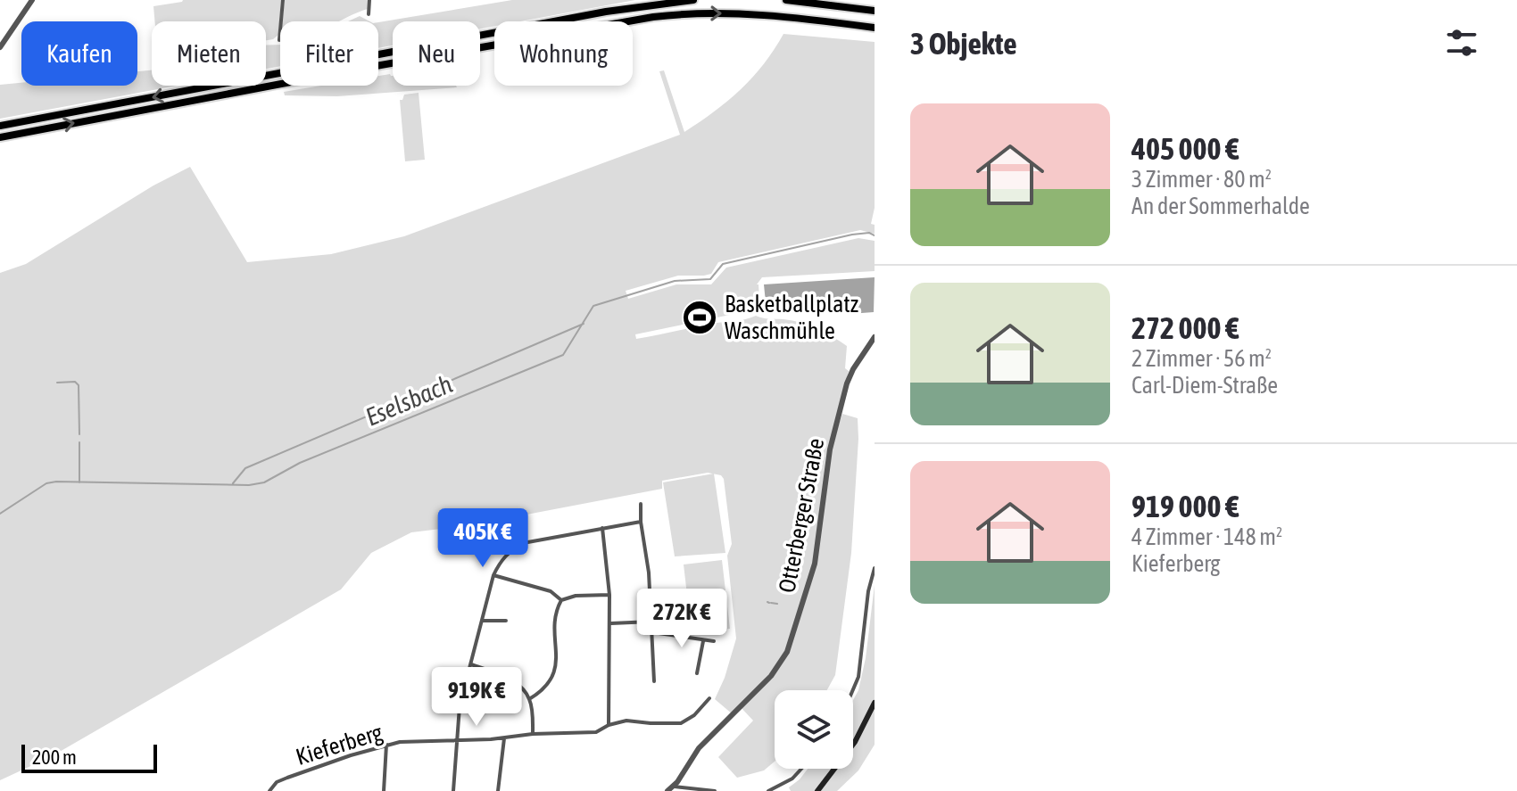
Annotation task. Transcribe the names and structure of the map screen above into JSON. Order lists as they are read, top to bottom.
{
  "streets": {
    "street": ["Otterberger Straße", "Kieferberg"]
  },
  "water": ["Eselsbach"],
  "places": {
    "sports": ["Basketballplatz Waschmühle"]
  },
  "scale_bar": "200 m",
  "page": {
    "heading": "3 Objekte",
    "chip": [
      "Kaufen",
      "Mieten",
      "Filter",
      "Neu",
      "Wohnung"
    ],
    "list": [
      {
        "name": "405 000 €",
        "note": "3 Zimmer · 80 m² · An der Sommerhalde"
      },
      {
        "name": "272 000 €",
        "note": "2 Zimmer · 56 m² · Carl-Diem-Straße"
      },
      {
        "name": "919 000 €",
        "note": "4 Zimmer · 148 m² · Kieferberg"
      }
    ],
    "price": ["405K €", "272K €", "919K €"],
    "scale": "200 m"
  }
}
